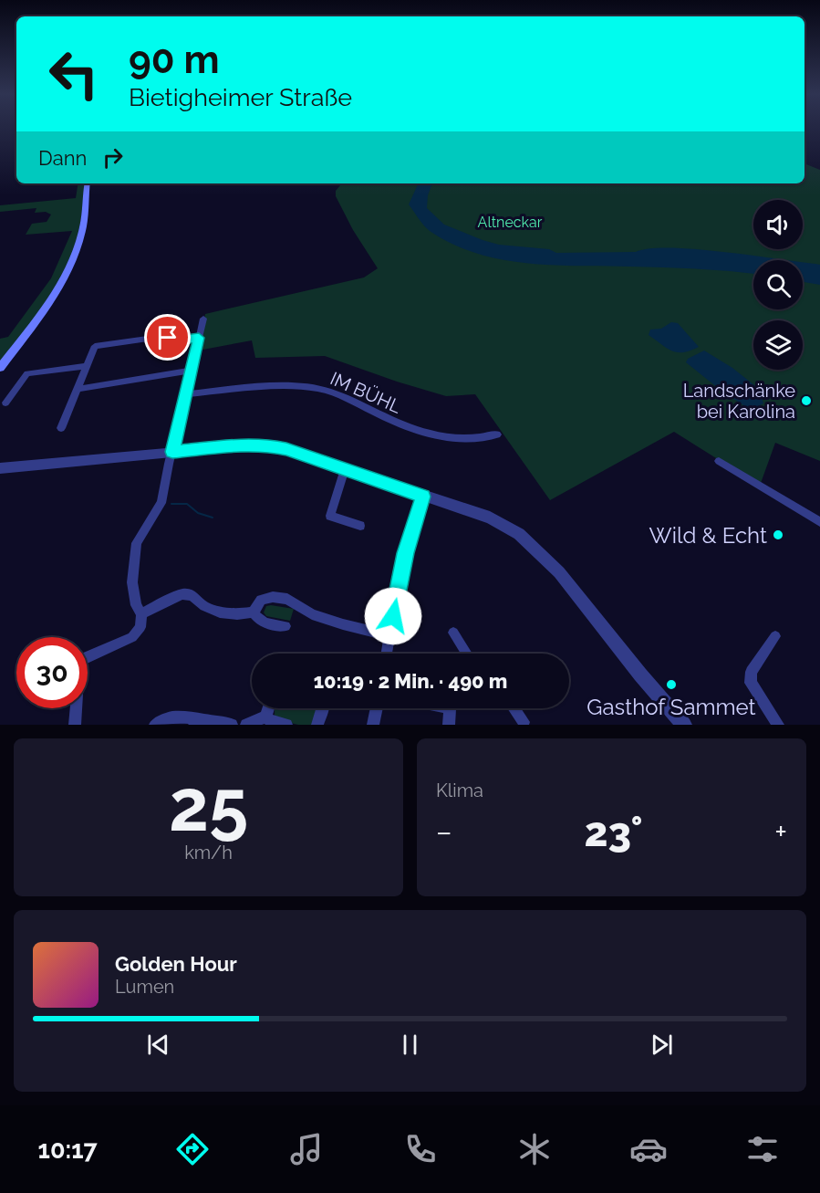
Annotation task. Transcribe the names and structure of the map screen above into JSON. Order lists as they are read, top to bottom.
{
  "streets": {
    "street": ["IM BÜHL"]
  },
  "parks": ["Altneckar"],
  "places": ["Landschänke bei Karolina", "Wild & Echt", "Gasthof Sammet"],
  "page": {
    "turn": ["90 m", "Bietigheimer Straße"],
    "then": "Dann",
    "limit": "30",
    "trip": "10:19 · 2 Min. · 490 m",
    "tile": [
      ["25", "km/h"],
      "Klima"
    ],
    "heat": ["−", "23°", "+"],
    "song": ["Golden Hour", "Lumen"],
    "tabs": "10:17"
  }
}
